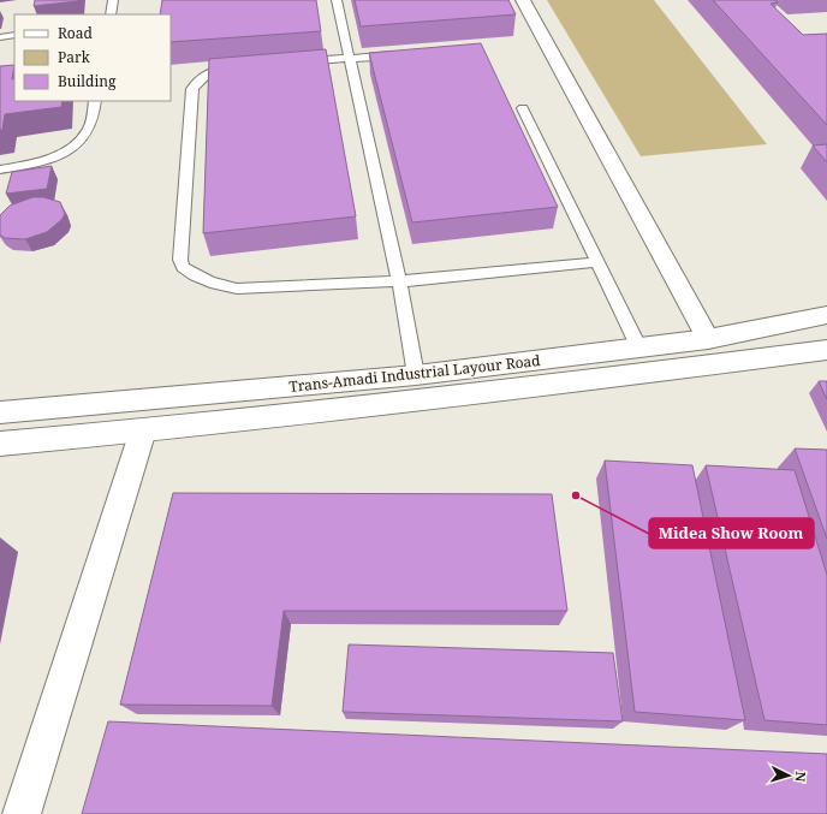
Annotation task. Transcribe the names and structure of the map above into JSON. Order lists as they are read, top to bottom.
{
  "streets": {
    "main road": ["Trans-Amadi Industrial Layour Road"]
  },
  "places": ["Midea Show Room"],
  "legend": ["Road", "Park", "Building"],
  "north": "right"
}
